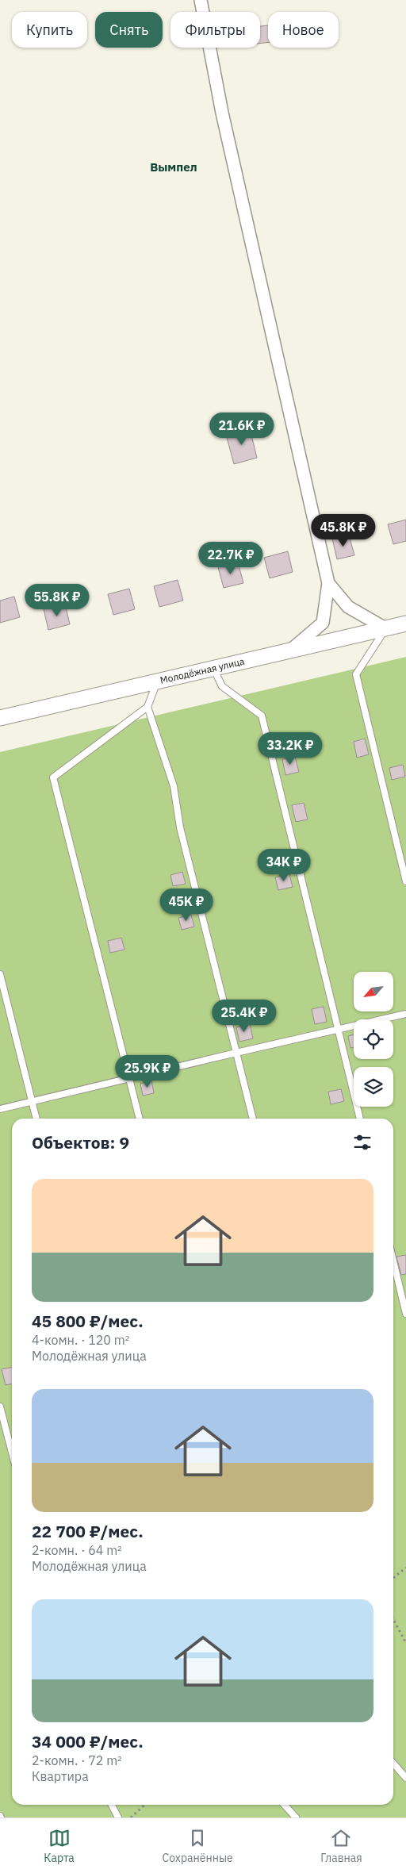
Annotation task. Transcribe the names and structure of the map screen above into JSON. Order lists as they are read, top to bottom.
{
  "streets": {
    "street": ["Молодёжная улица"]
  },
  "districts": ["Вымпел"],
  "north": "bottom left",
  "page": {
    "chip": [
      "Купить",
      "Снять",
      "Фильтры",
      "Новое"
    ],
    "price": [
      "21.6K ₽",
      "45.8K ₽",
      "22.7K ₽",
      "55.8K ₽",
      "33.2K ₽",
      "34K ₽",
      "45K ₽",
      "25.4K ₽",
      "25.9K ₽"
    ],
    "heading": "Объектов: 9",
    "list": [
      {
        "name": "45 800 ₽/мес.",
        "note": "4-комн. · 120 m² · Молодёжная улица"
      },
      {
        "name": "22 700 ₽/мес.",
        "note": "2-комн. · 64 m² · Молодёжная улица"
      },
      {
        "name": "34 000 ₽/мес.",
        "note": "2-комн. · 72 m² · Квартира"
      }
    ],
    "tabs": ["Карта", "Сохранённые", "Главная"]
  }
}
